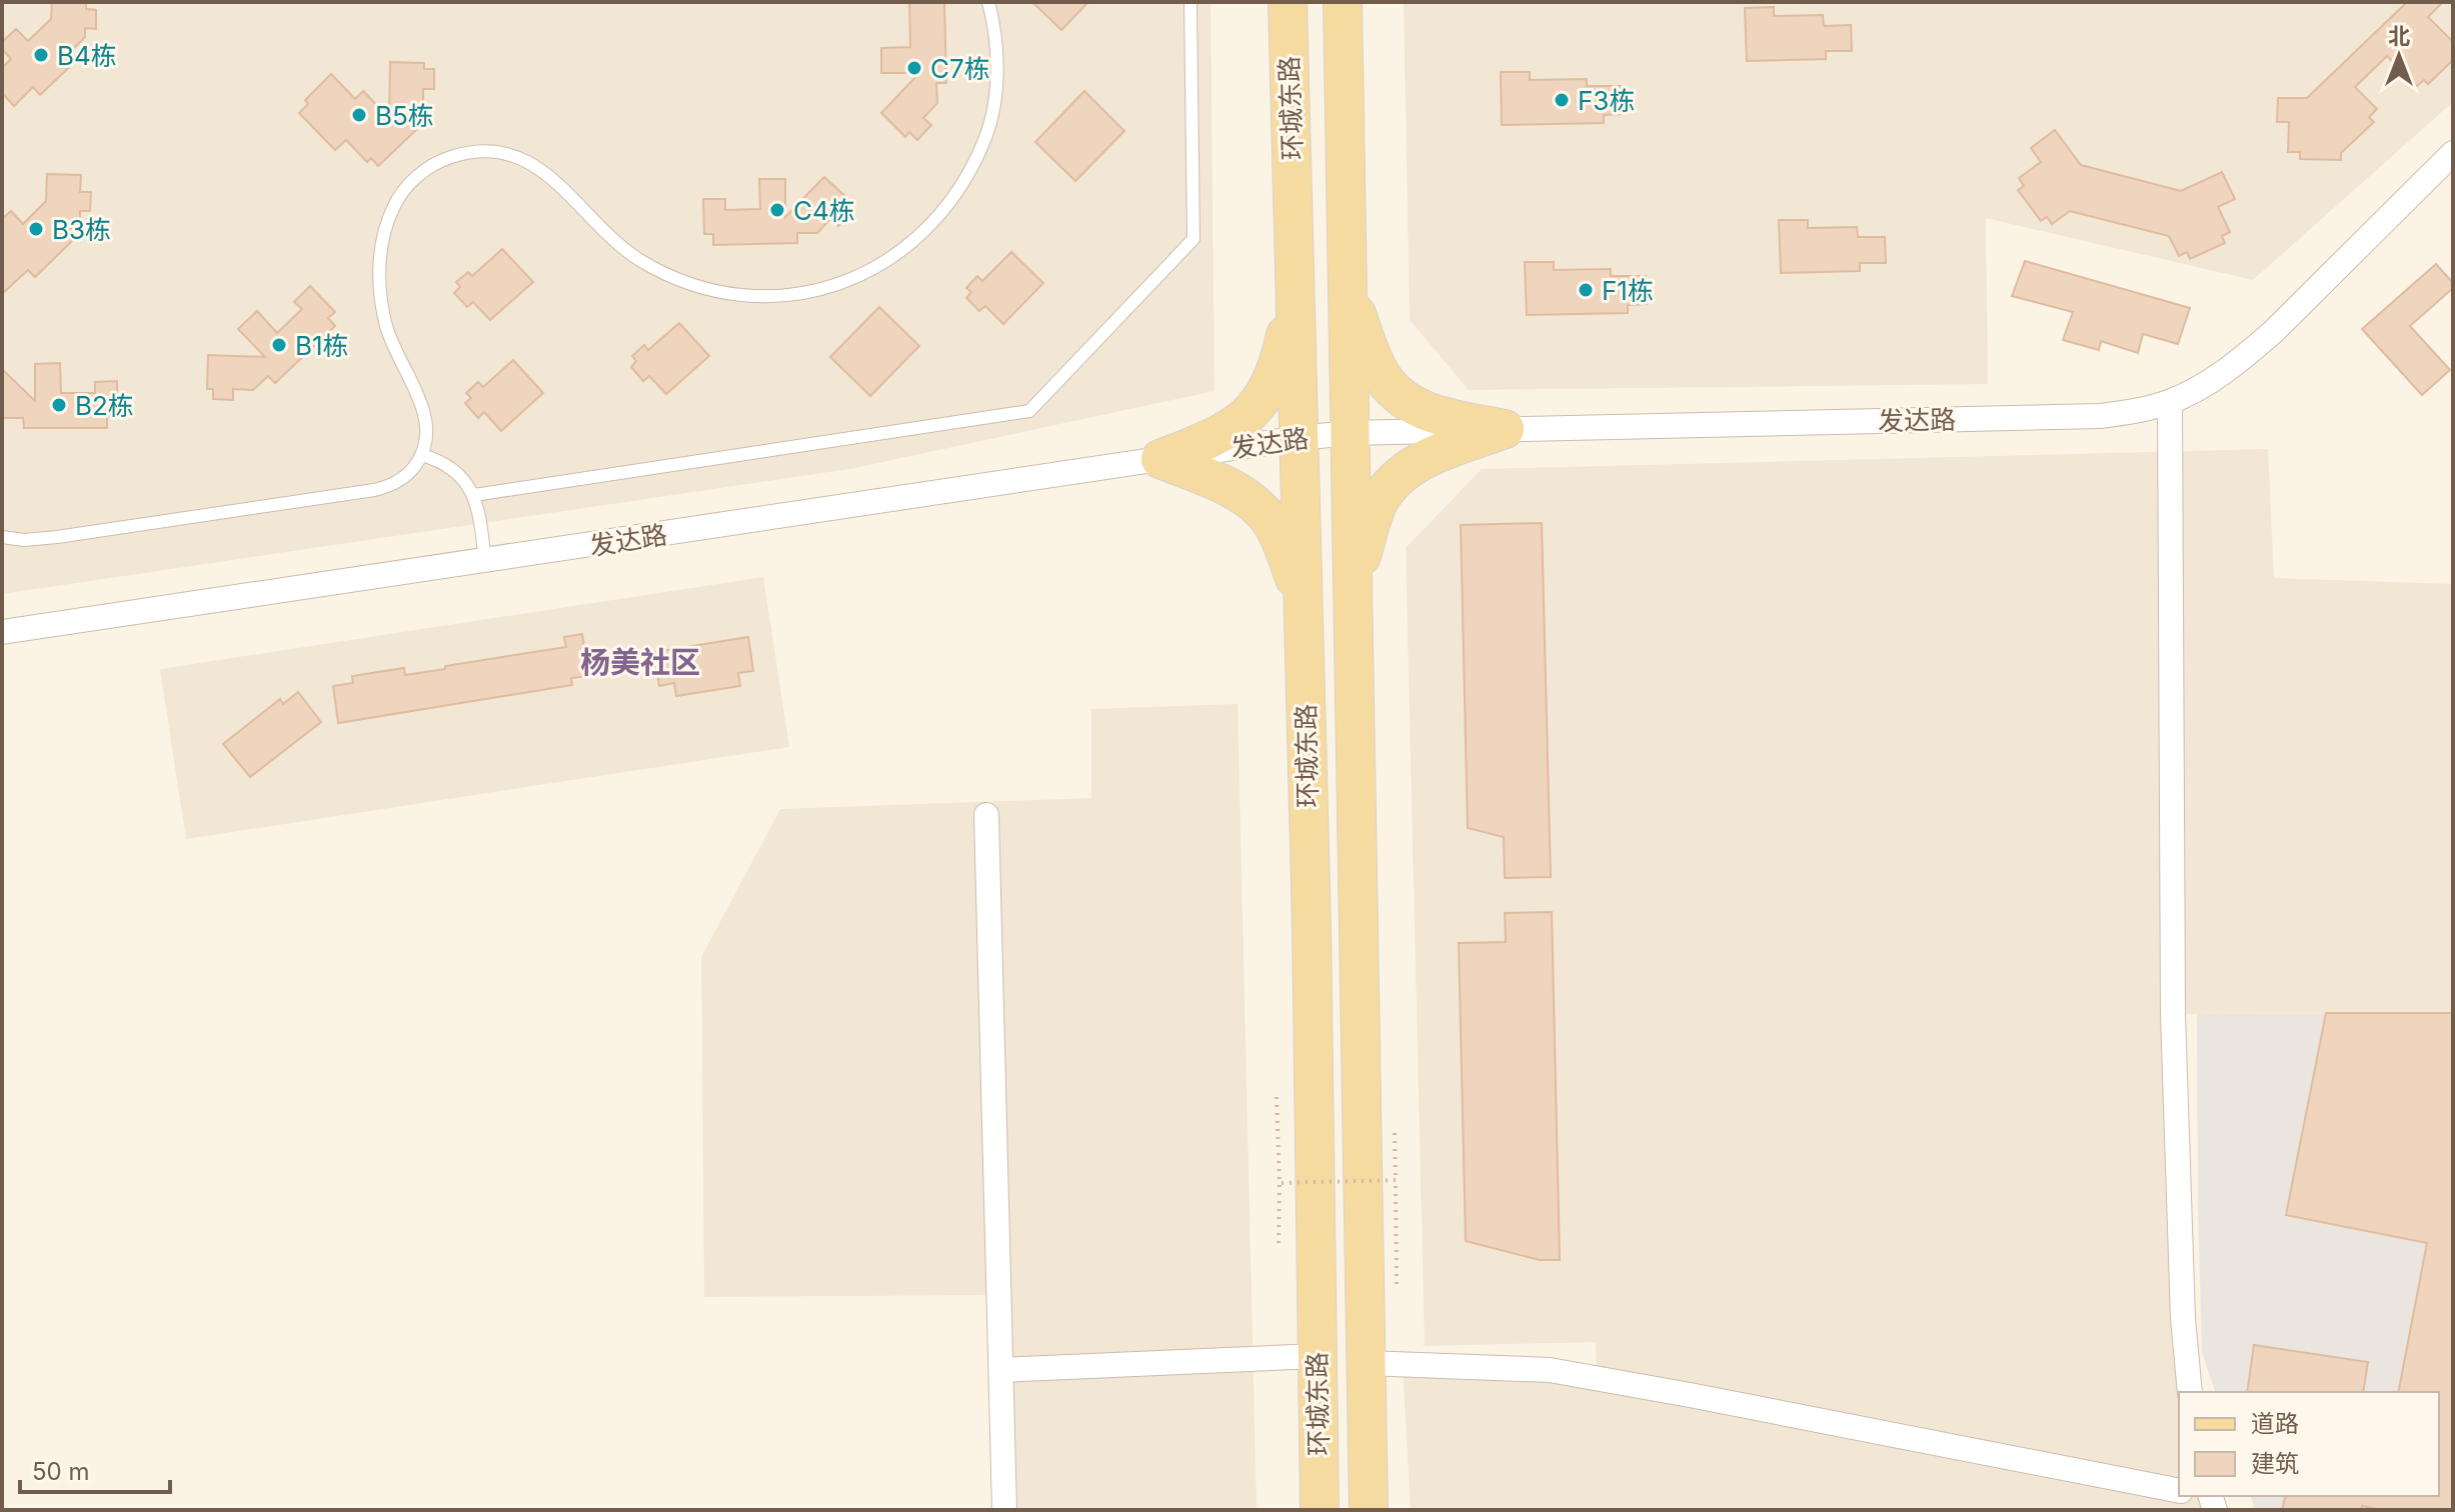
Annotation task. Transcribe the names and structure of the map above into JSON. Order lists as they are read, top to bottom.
{
  "streets": {
    "main road": ["环城东路"],
    "street": ["发达路"]
  },
  "crossings": [
    ["环城东路", "发达路"]
  ],
  "districts": ["杨美社区"],
  "places": [
    "B4栋",
    "C7栋",
    "F3栋",
    "B5栋",
    "C4栋",
    "B3栋",
    "F1栋",
    "B1栋",
    "B2栋"
  ],
  "legend": ["道路", "建筑"],
  "scale_bar": "50 m",
  "north": "top"
}
